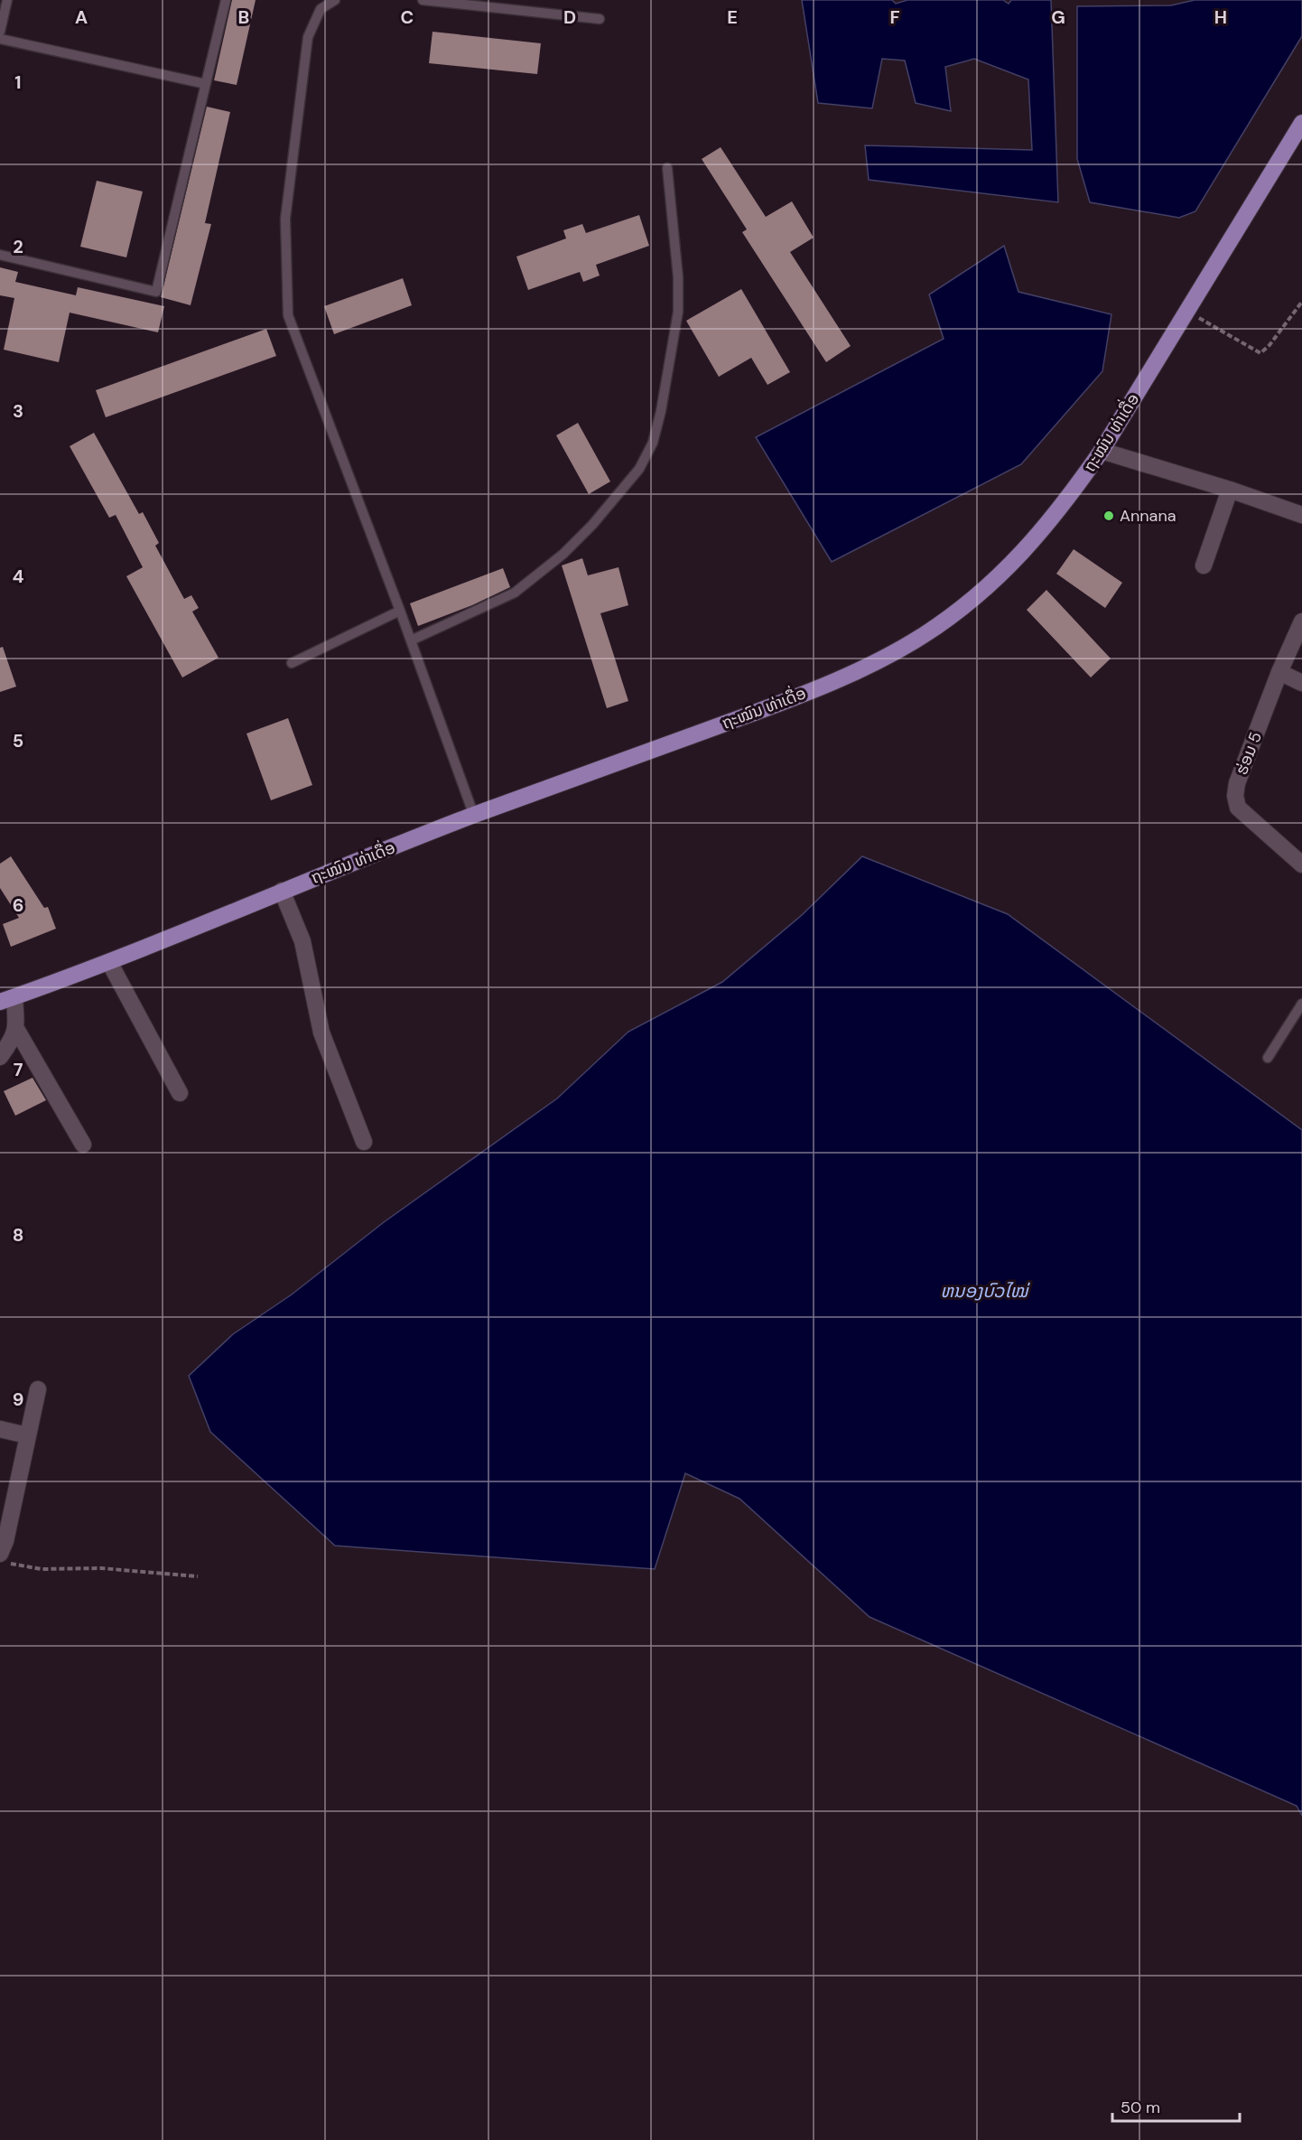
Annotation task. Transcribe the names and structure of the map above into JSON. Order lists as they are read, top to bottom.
{
  "streets": {
    "main road": ["ຖະໝົນ ທ່າເດື່ອ"],
    "street": ["ຮ່ອມ 5"]
  },
  "water": ["ຫນອງບົວໄໝ່"],
  "places": ["Annana"],
  "scale_bar": "50 m",
  "grid": {
    "columns": [
      "A",
      "B",
      "C",
      "D",
      "E",
      "F",
      "G",
      "H"
    ],
    "rows": [
      "1",
      "2",
      "3",
      "4",
      "5",
      "6",
      "7",
      "8",
      "9"
    ]
  }
}
